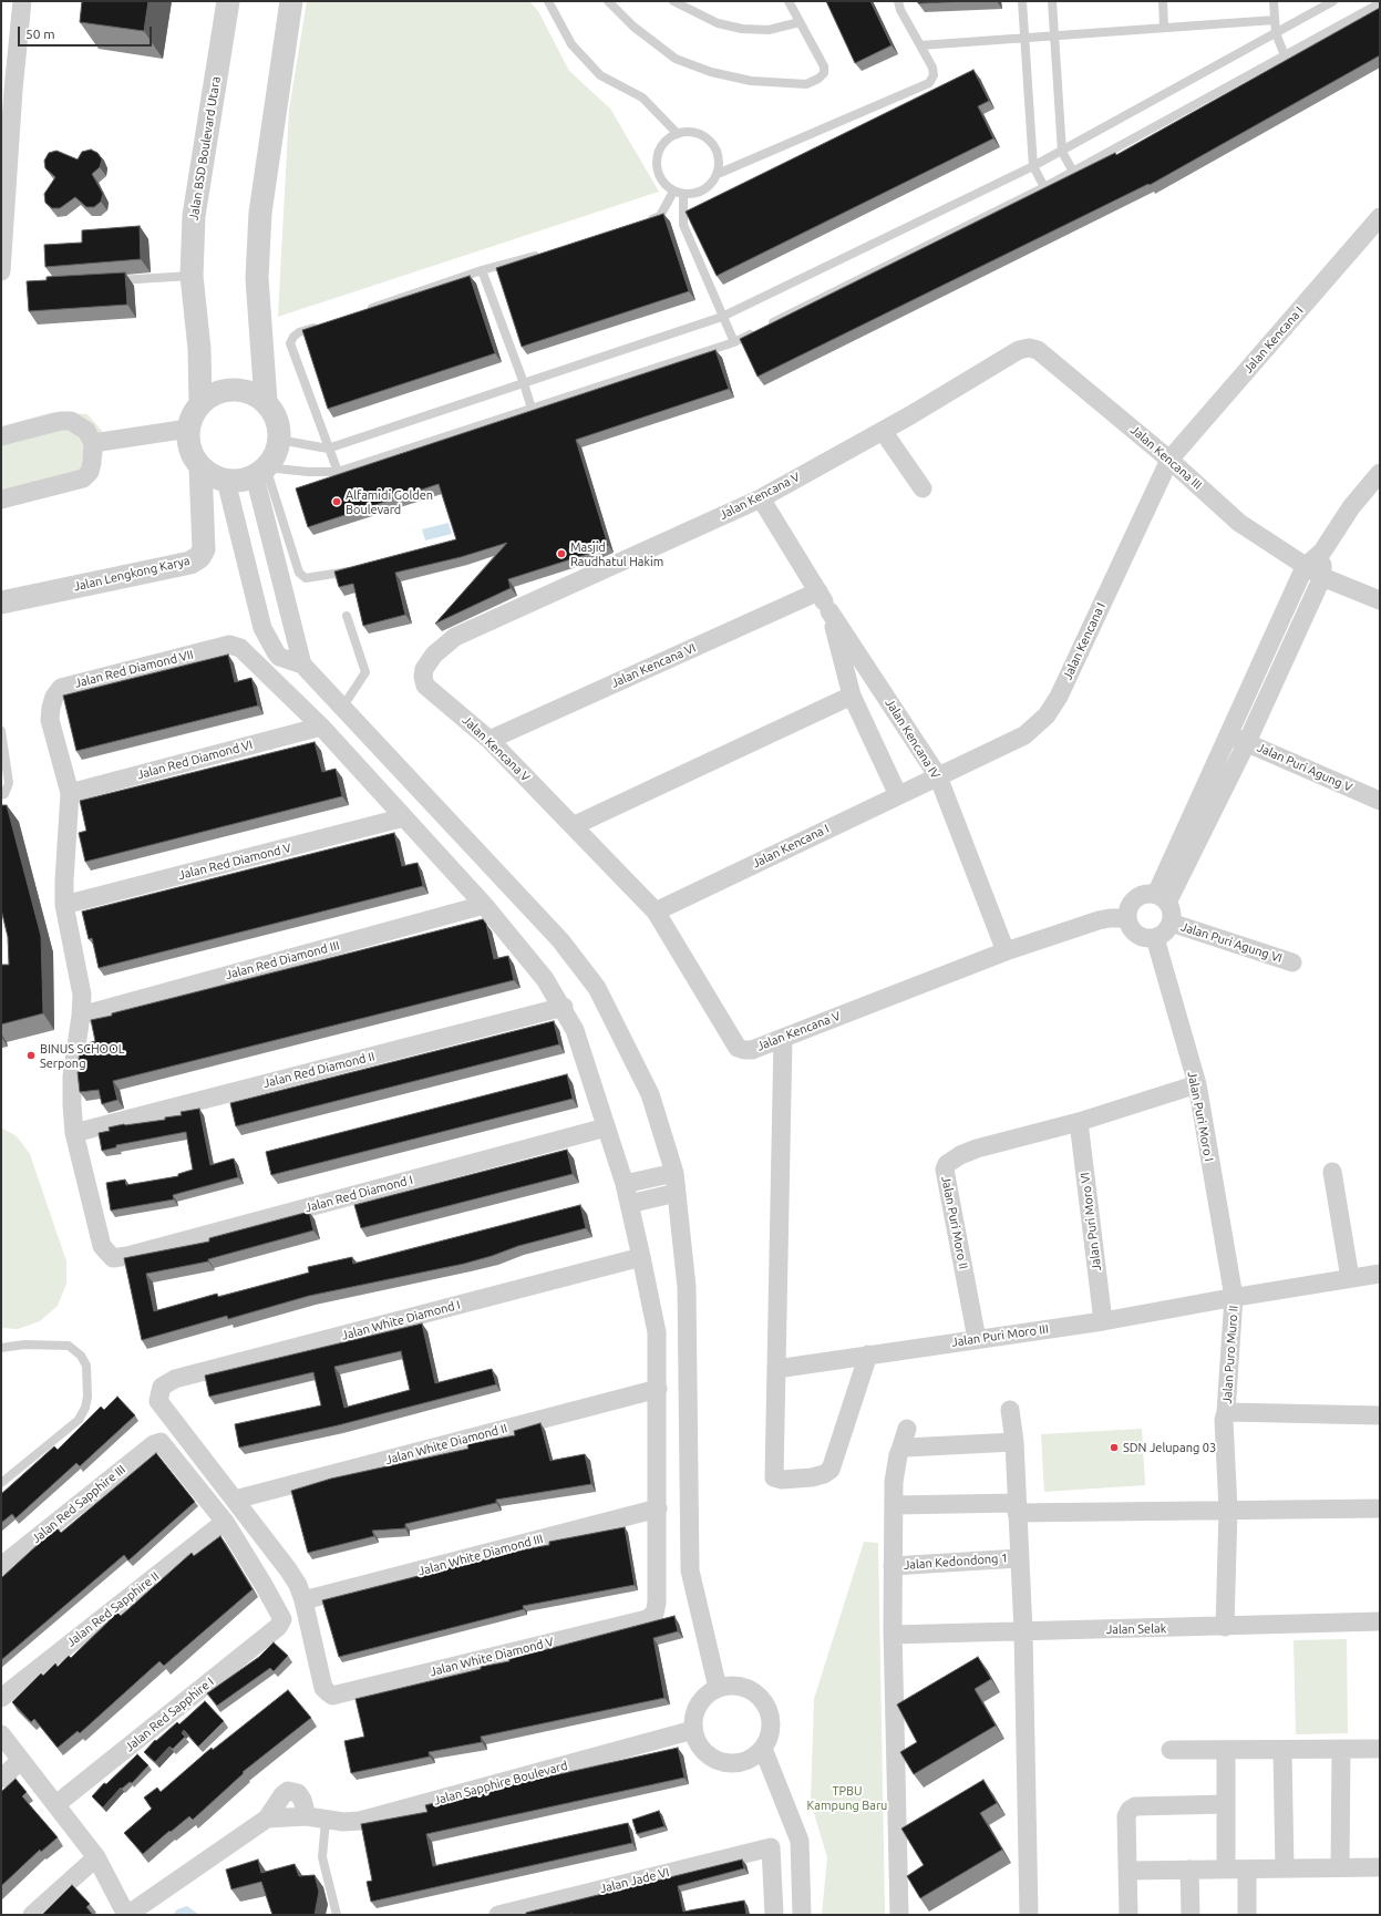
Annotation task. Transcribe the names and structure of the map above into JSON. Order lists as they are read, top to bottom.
{
  "streets": {
    "street": [
      "Jalan BSD Boulevard Utara",
      "Jalan Kencana I",
      "Jalan Kencana III",
      "Jalan Kencana V",
      "Jalan Lengkong Karya",
      "Jalan Kencana VI",
      "Jalan Red Diamond VII",
      "Jalan Kencana IV",
      "Jalan Red Diamond VI",
      "Jalan Puri Agung V",
      "Jalan Red Diamond V",
      "Jalan Puri Agung VI",
      "Jalan Red Diamond III",
      "Jalan Red Diamond II",
      "Jalan Puri Moro I",
      "Jalan Red Diamond I",
      "Jalan Puri Moro VI",
      "Jalan Puri Moro II",
      "Jalan White Diamond I",
      "Jalan Puri Moro III",
      "Jalan Puro Muro II",
      "Jalan White Diamond II",
      "Jalan Red Sapphire III",
      "Jalan White Diamond III",
      "Jalan Kedondong 1",
      "Jalan Red Sapphire II",
      "Jalan Selak",
      "Jalan White Diamond V",
      "Jalan Red Sapphire I",
      "Jalan Sapphire Boulevard",
      "Jalan Jade VI"
    ]
  },
  "crossings": [
    ["Jalan BSD Boulevard Utara", "Jalan Lengkong Karya"],
    ["Jalan Kencana I", "Jalan Kencana III"],
    ["Jalan Kencana I", "Jalan Kencana V"],
    ["Jalan Kencana I", "Jalan Kencana IV"],
    ["Jalan Kencana III", "Jalan Kencana V"],
    ["Jalan Kencana V", "Jalan Kencana VI"],
    ["Jalan Kencana V", "Jalan Kencana IV"],
    ["Jalan Kencana V", "Jalan Puri Agung VI"],
    ["Jalan Kencana V", "Jalan Puri Moro I"],
    ["Jalan Kencana VI", "Jalan Kencana IV"],
    ["Jalan Red Diamond VII", "Jalan Red Diamond VI"],
    ["Jalan Puri Agung VI", "Jalan Puri Moro I"],
    ["Jalan Red Diamond II", "Jalan Red Diamond I"],
    ["Jalan Puri Moro I", "Jalan Puri Moro III"],
    ["Jalan Puri Moro I", "Jalan Puro Muro II"],
    ["Jalan Puri Moro VI", "Jalan Puri Moro II"],
    ["Jalan Puri Moro VI", "Jalan Puri Moro III"],
    ["Jalan Puri Moro II", "Jalan Puri Moro III"],
    ["Jalan White Diamond I", "Jalan White Diamond II"],
    ["Jalan Puri Moro III", "Jalan Puro Muro II"],
    ["Jalan Puro Muro II", "Jalan Selak"],
    ["Jalan Red Sapphire III", "Jalan Red Sapphire II"],
    ["Jalan Red Sapphire III", "Jalan Red Sapphire I"],
    ["Jalan White Diamond III", "Jalan White Diamond V"],
    ["Jalan Red Sapphire II", "Jalan Red Sapphire I"]
  ],
  "parks": ["TPBU Kampung Baru"],
  "places": [
    "Alfamidi Golden Boulevard",
    "Masjid Raudhatul Hakim",
    "BINUS SCHOOL Serpong",
    "SDN Jelupang 03"
  ],
  "scale_bar": "50 m"
}
